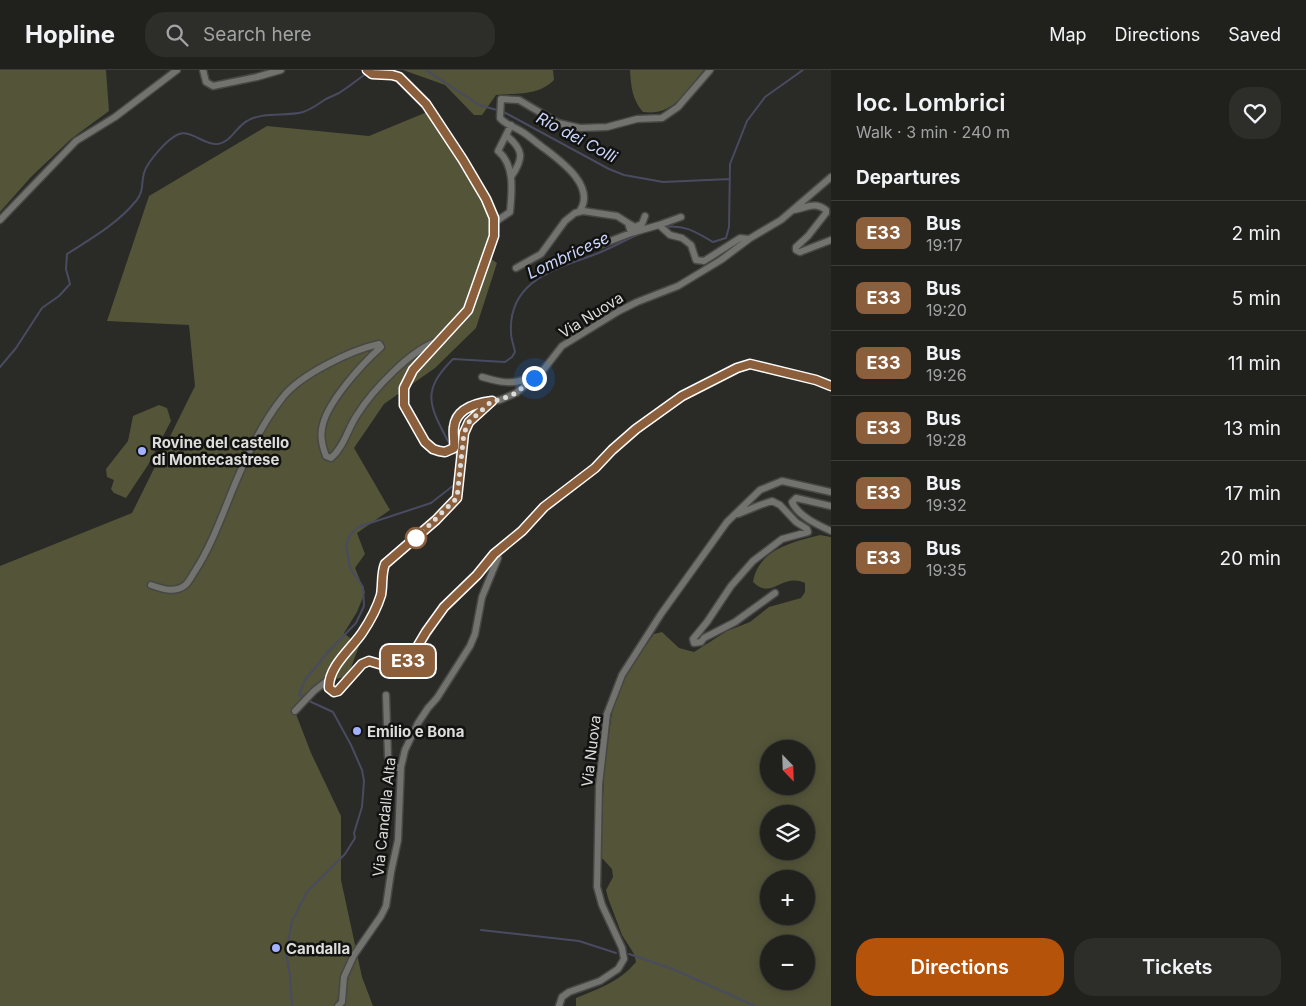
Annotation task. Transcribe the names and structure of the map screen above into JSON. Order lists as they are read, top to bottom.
{
  "streets": {
    "street": ["Via Nuova", "Via Candalla Alta"]
  },
  "water": ["Rio dei Colli", "Lombricese"],
  "places": ["Rovine del castello di Montecastrese", "Emilio e Bona", "Candalla"],
  "lines": ["bus line E33"],
  "north": "bottom right",
  "page": {
    "header": "Hopline",
    "search": "Search here",
    "nav": ["Map", "Directions", "Saved"],
    "on_map": "E33",
    "heading": [
      ["Ioc. Lombrici", "Walk · 3 min · 240 m"],
      "Departures"
    ],
    "list": [
      {
        "mark": "E33",
        "name": "Bus",
        "note": "19:17",
        "value": "2 min"
      },
      {
        "mark": "E33",
        "name": "Bus",
        "note": "19:20",
        "value": "5 min"
      },
      {
        "mark": "E33",
        "name": "Bus",
        "note": "19:26",
        "value": "11 min"
      },
      {
        "mark": "E33",
        "name": "Bus",
        "note": "19:28",
        "value": "13 min"
      },
      {
        "mark": "E33",
        "name": "Bus",
        "note": "19:32",
        "value": "17 min"
      },
      {
        "mark": "E33",
        "name": "Bus",
        "note": "19:35",
        "value": "20 min"
      }
    ],
    "map_buttons": ["+", "−"],
    "buttons": ["Directions", "Tickets"]
  }
}
